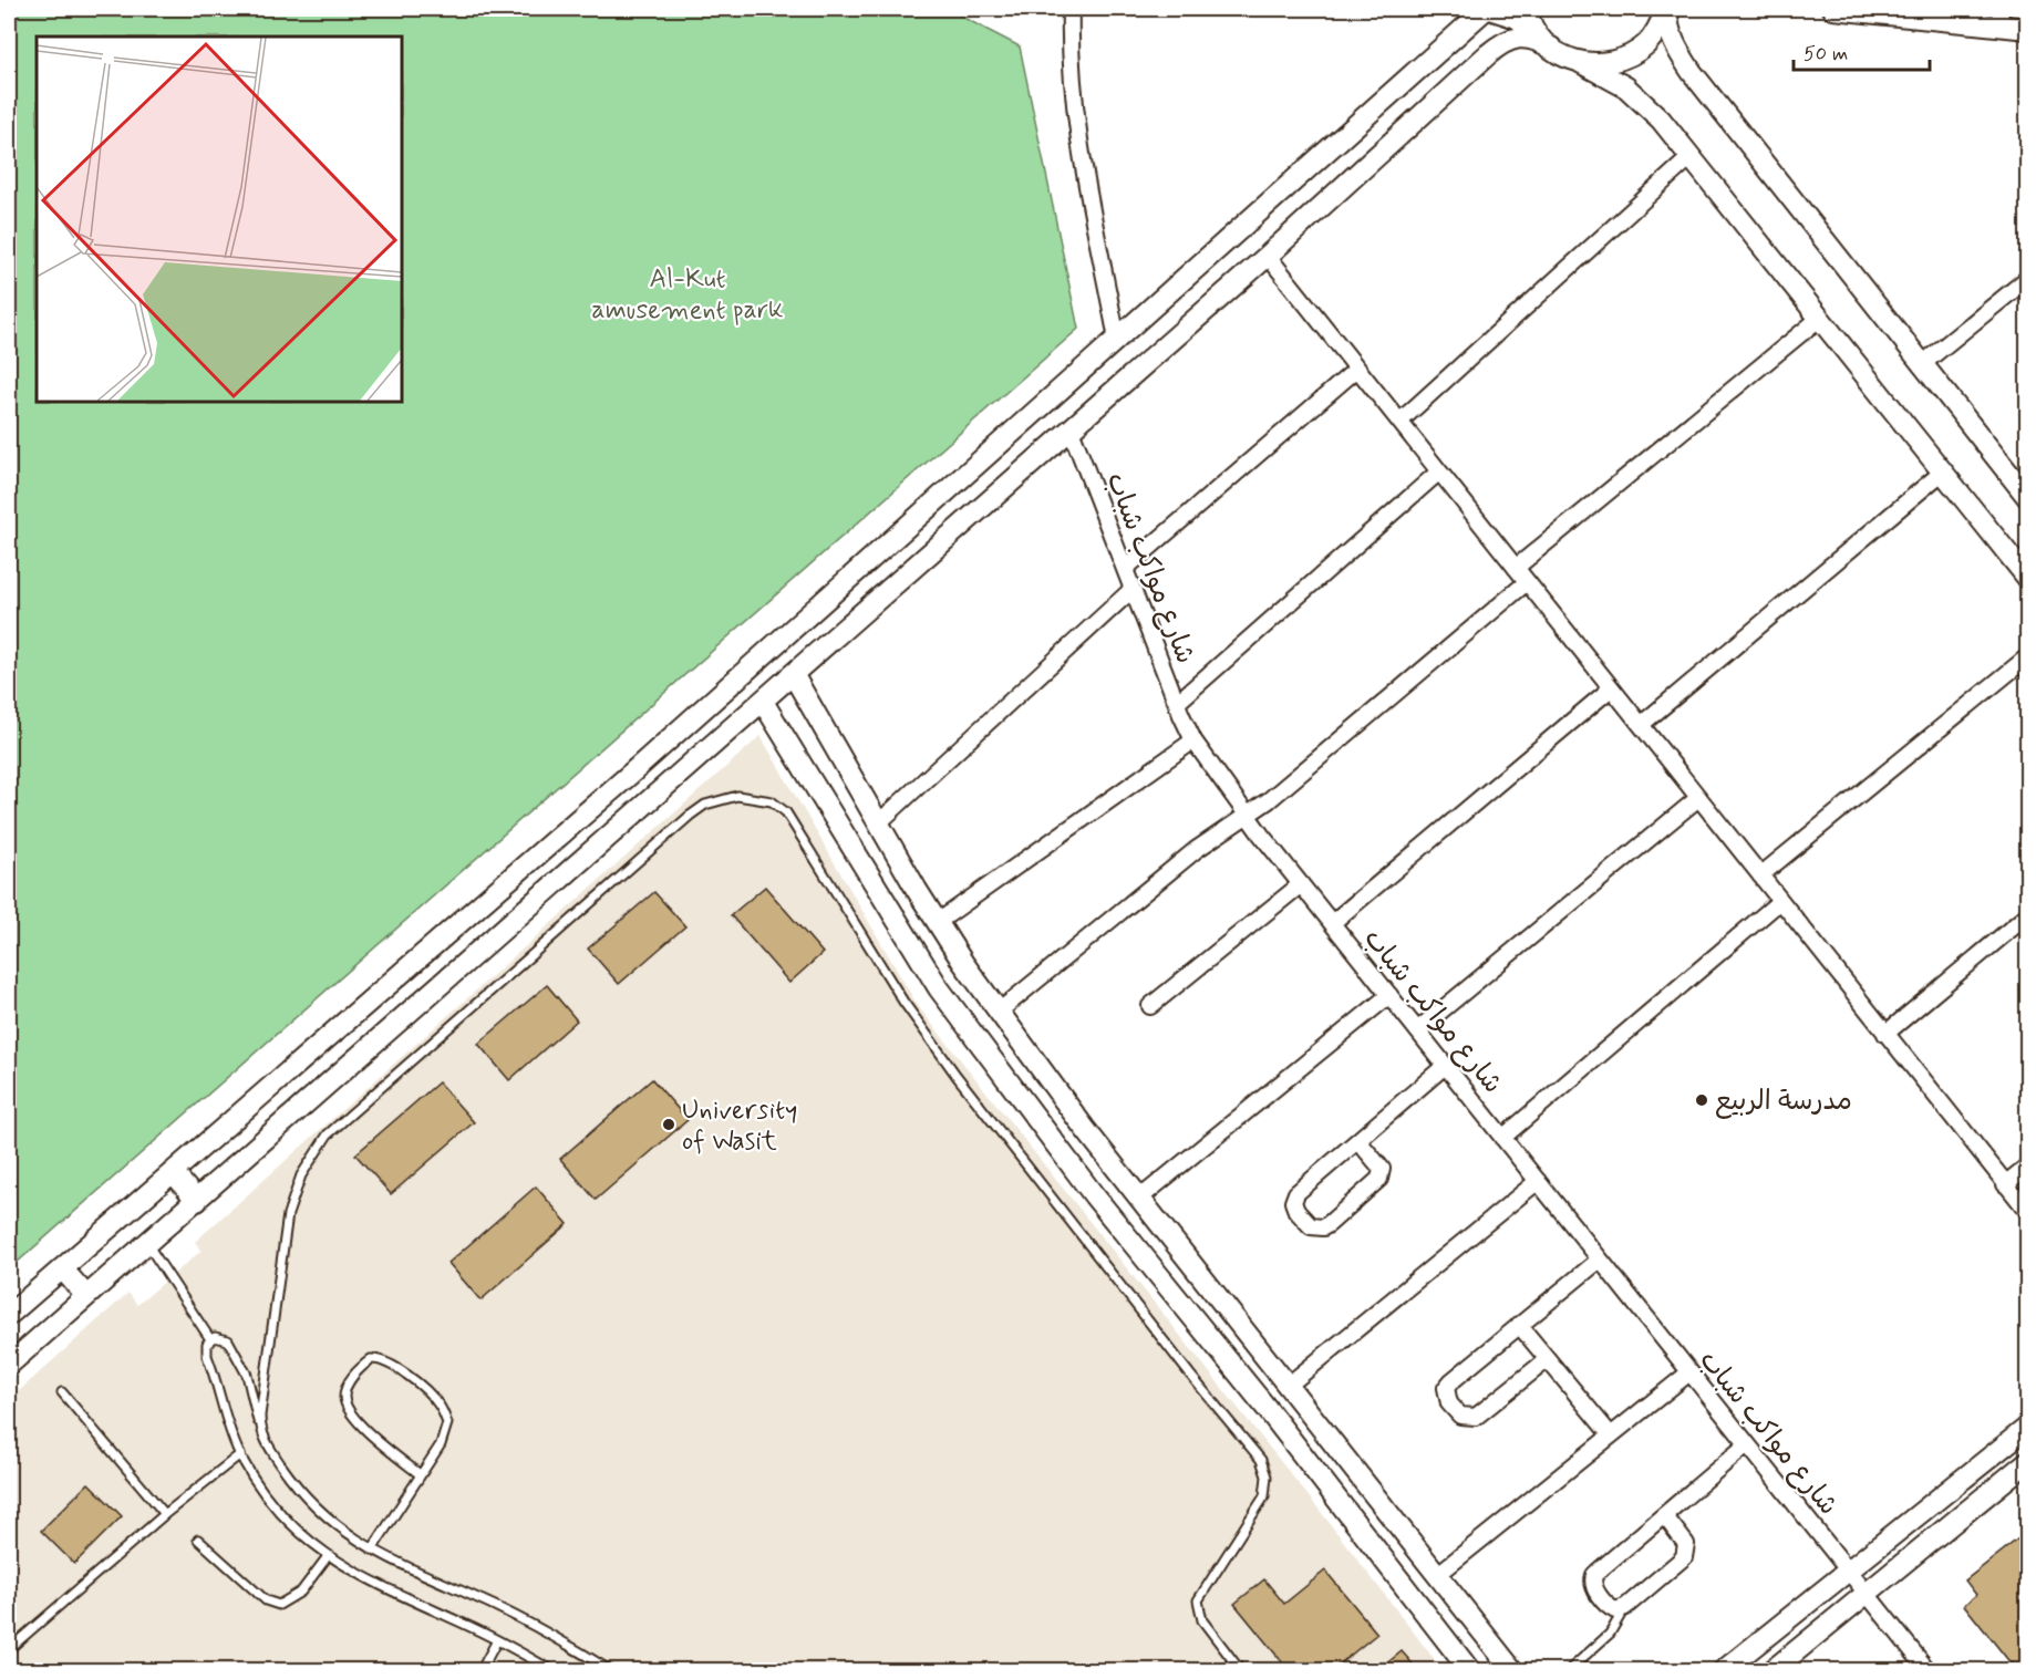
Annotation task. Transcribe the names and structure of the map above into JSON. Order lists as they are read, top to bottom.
{
  "streets": {
    "street": ["شارع مواكب شباب"]
  },
  "parks": ["Al-Kut amusement park"],
  "places": ["مدرسة الربيع", "University of Wasit"],
  "scale_bar": "50 m"
}
